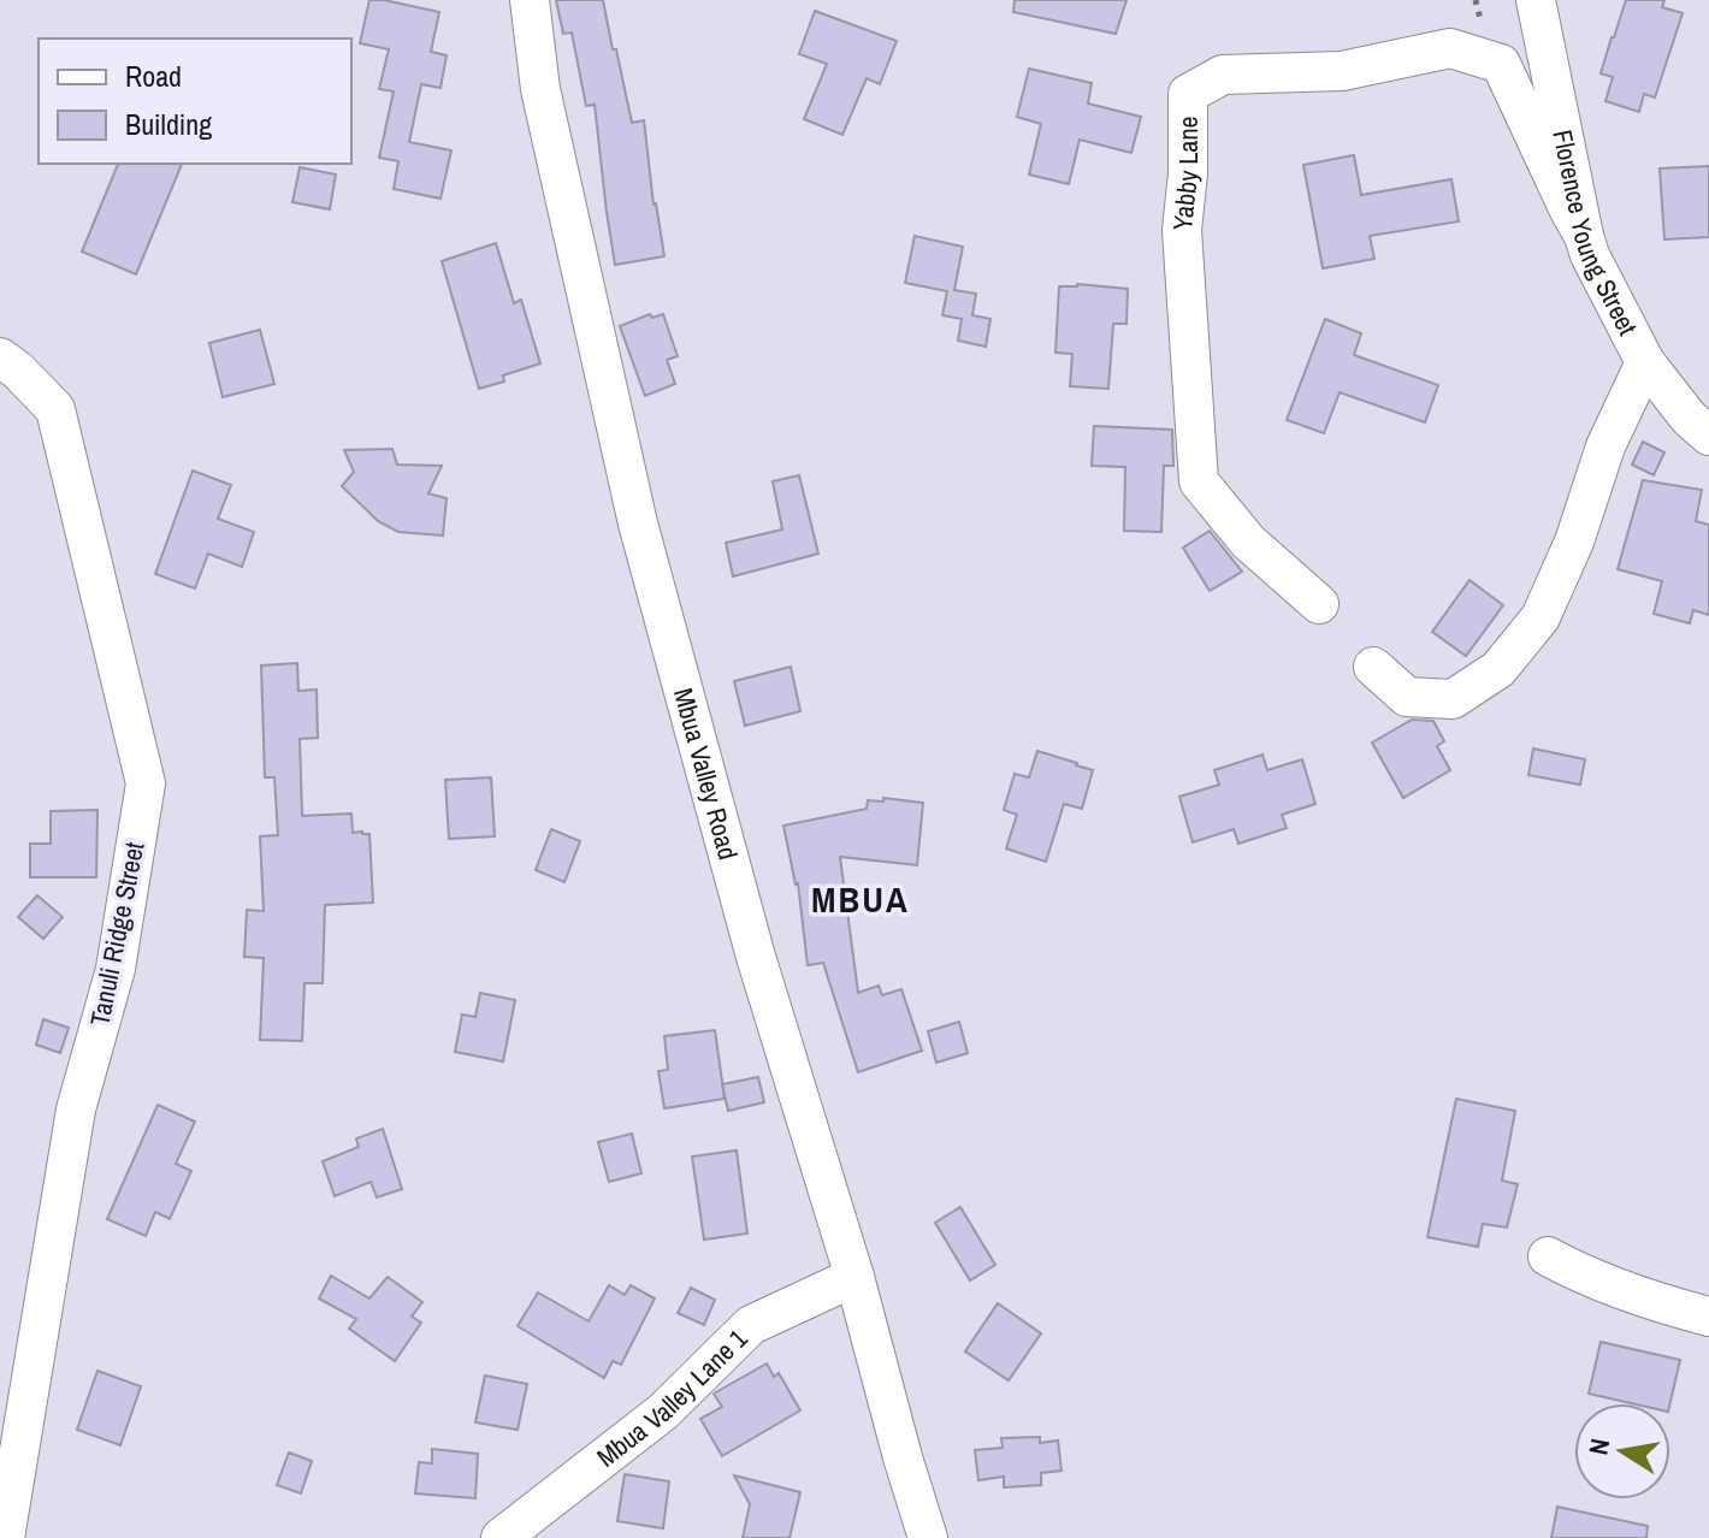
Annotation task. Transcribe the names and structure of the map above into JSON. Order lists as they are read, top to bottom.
{
  "streets": {
    "street": [
      "Yabby Lane",
      "Florence Young Street",
      "Mbua Valley Road",
      "Tanuli Ridge Street",
      "Mbua Valley Lane 1"
    ]
  },
  "crossings": [
    ["Yabby Lane", "Florence Young Street"],
    ["Mbua Valley Road", "Mbua Valley Lane 1"]
  ],
  "districts": ["MBUA"],
  "legend": ["Road", "Building"],
  "north": "left"
}
